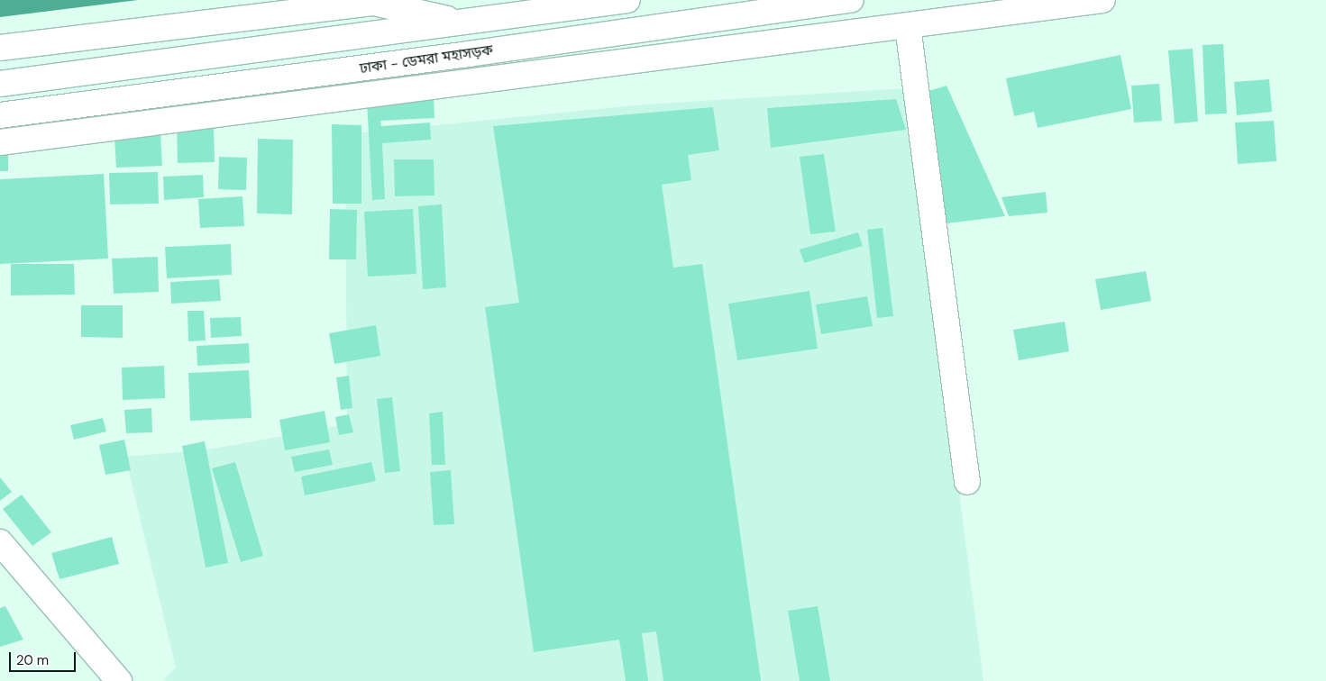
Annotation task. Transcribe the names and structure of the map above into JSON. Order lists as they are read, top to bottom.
{
  "streets": {
    "main road": ["ঢাকা - ডেমরা মহাসড়ক"]
  },
  "scale_bar": "20 m"
}
